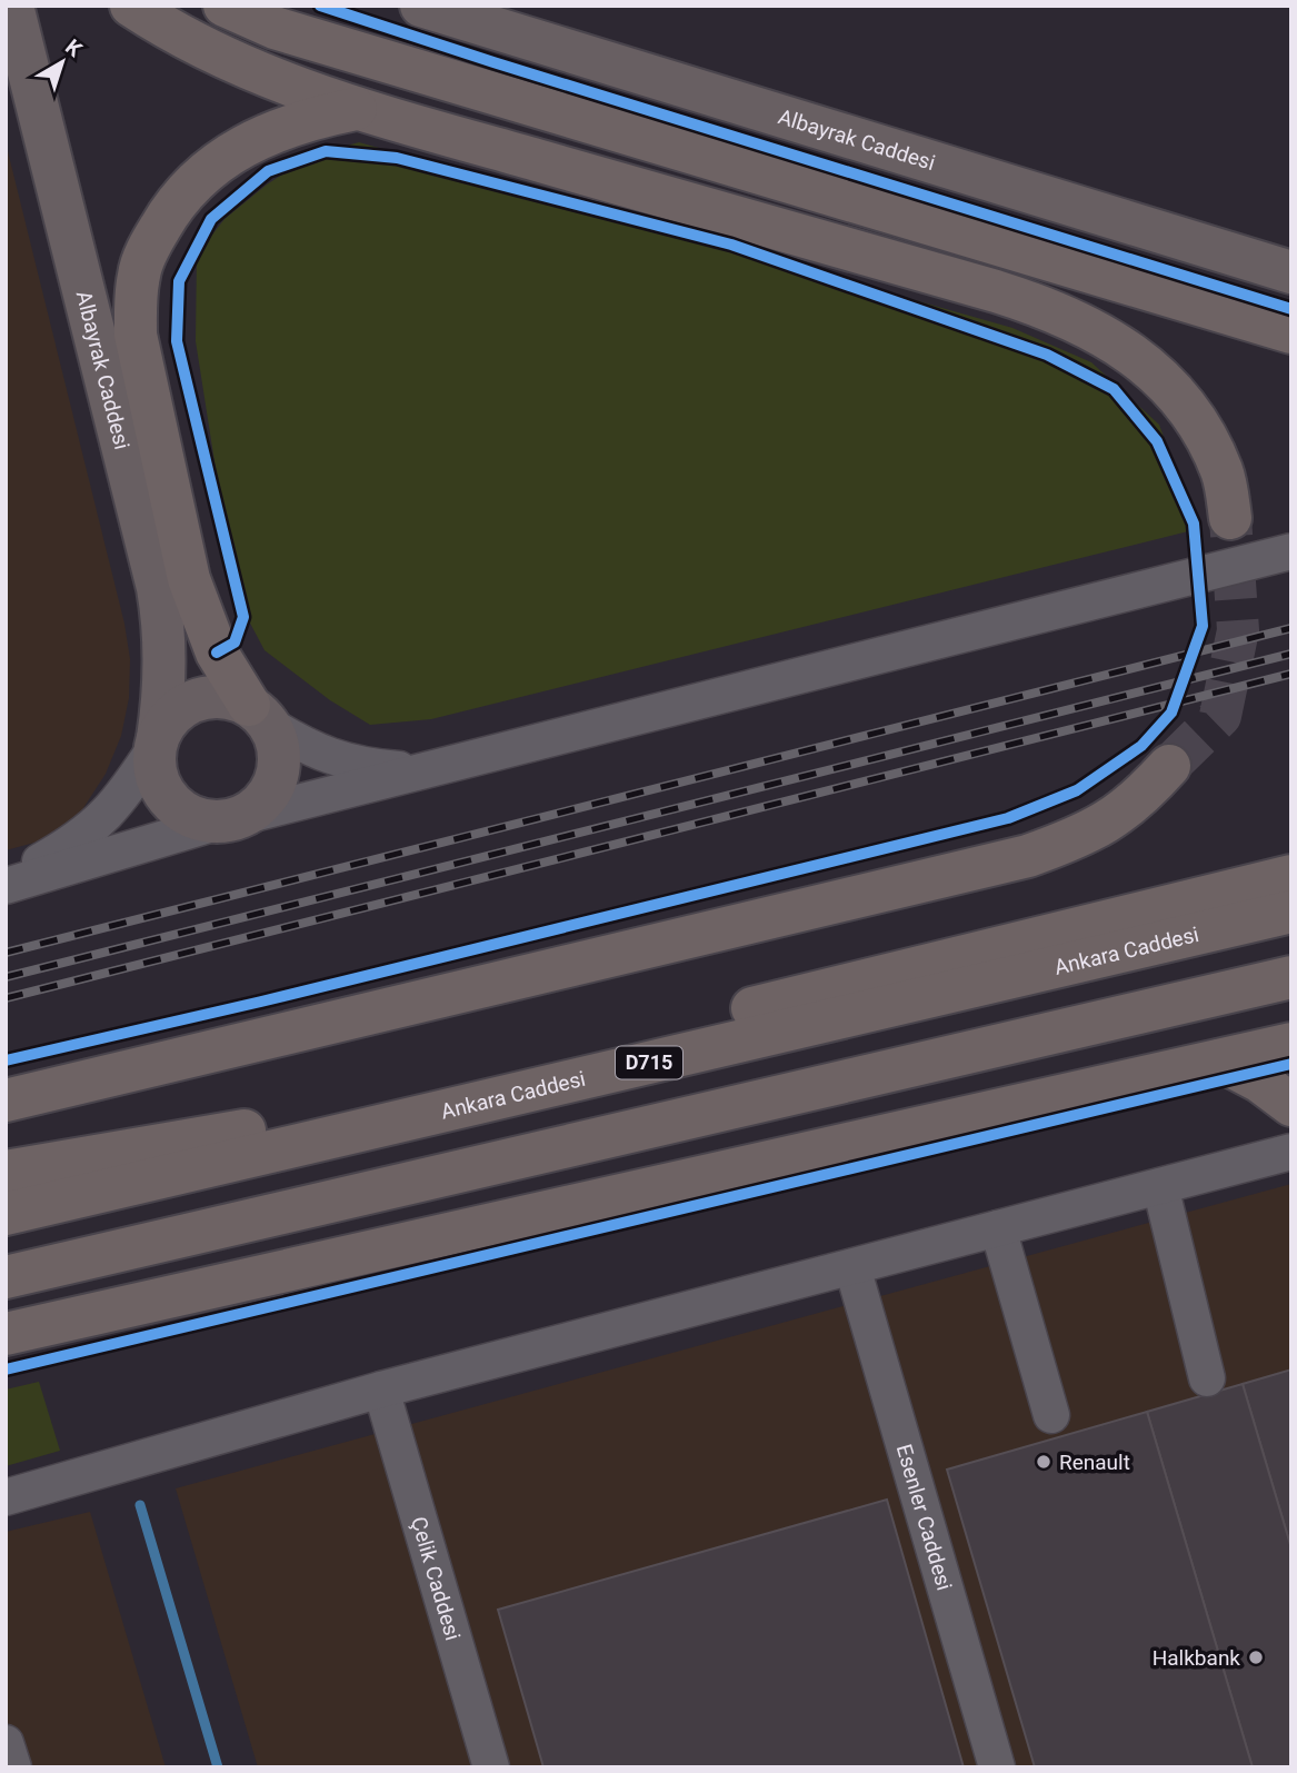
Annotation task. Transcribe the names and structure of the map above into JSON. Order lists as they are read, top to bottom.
{
  "streets": {
    "highway": ["Ankara Caddesi", "D715"],
    "main road": ["Albayrak Caddesi"],
    "street": ["Esenler Caddesi", "Çelik Caddesi"]
  },
  "places": ["Renault", "Halkbank"],
  "north": "top right"
}
